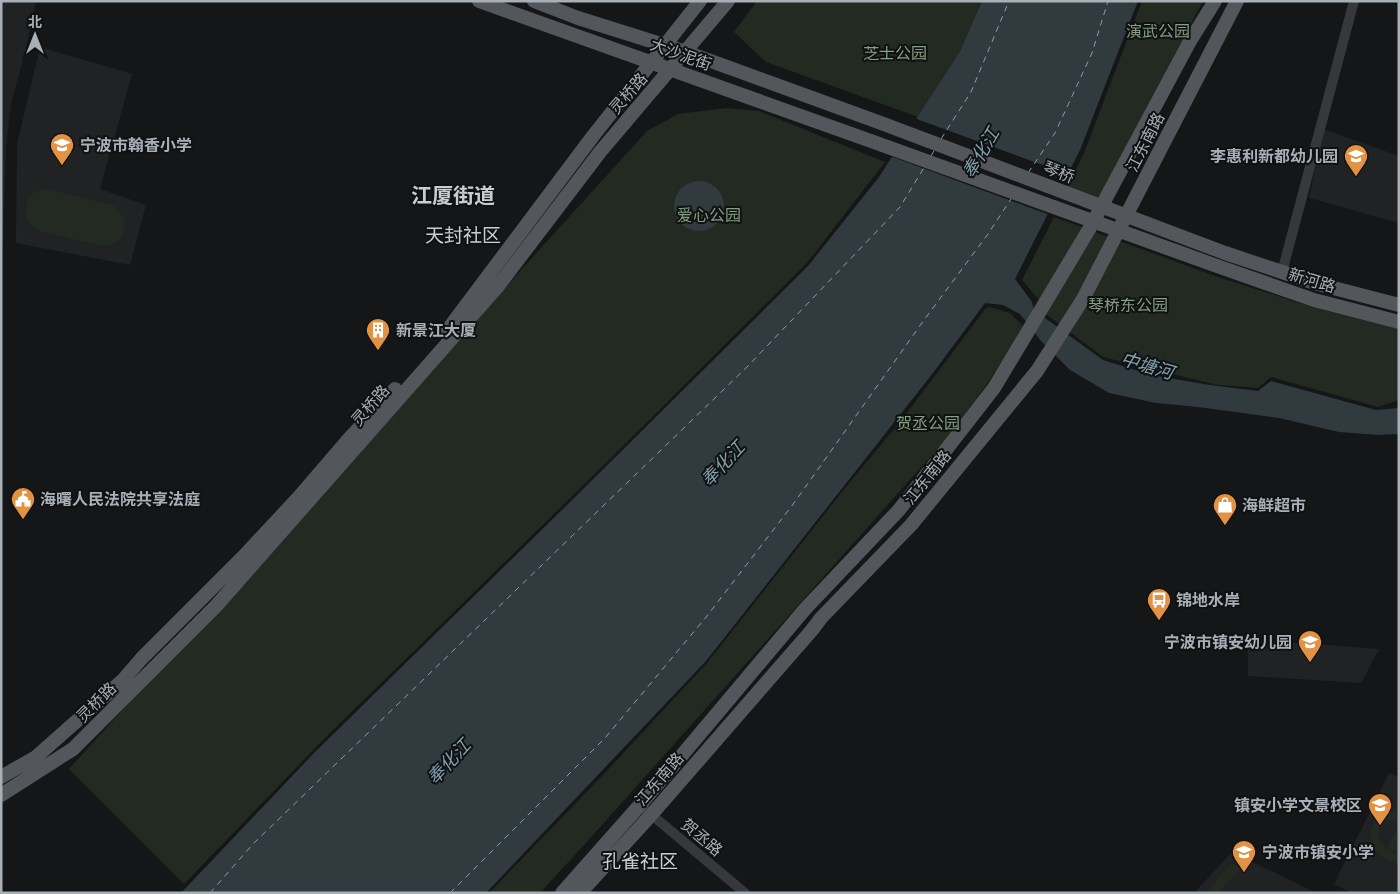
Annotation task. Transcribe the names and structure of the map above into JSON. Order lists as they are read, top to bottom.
{
  "streets": {
    "main road": [
      "大沙泥街",
      "灵桥路",
      "江东南路",
      "琴桥",
      "新河路"
    ],
    "street": ["贺丞路"]
  },
  "crossings": [
    ["大沙泥街", "灵桥路"],
    ["大沙泥街", "琴桥"],
    ["江东南路", "贺丞路"],
    ["琴桥", "新河路"]
  ],
  "districts": ["江厦街道", "天封社区", "孔雀社区"],
  "water": ["奉化江", "中塘河"],
  "parks": [
    "演武公园",
    "芝士公园",
    "爱心公园",
    "琴桥东公园",
    "贺丞公园"
  ],
  "places": {
    "school or university": [
      "宁波市翰香小学",
      "李惠利新都幼儿园",
      "宁波市镇安幼儿园",
      "镇安小学文景校区",
      "宁波市镇安小学"
    ],
    "building": ["新景江大厦"],
    "public building": ["海曙人民法院共享法庭"],
    "shop": ["海鲜超市"],
    "bus stop": ["锦地水岸"]
  },
  "north": "top"
}
